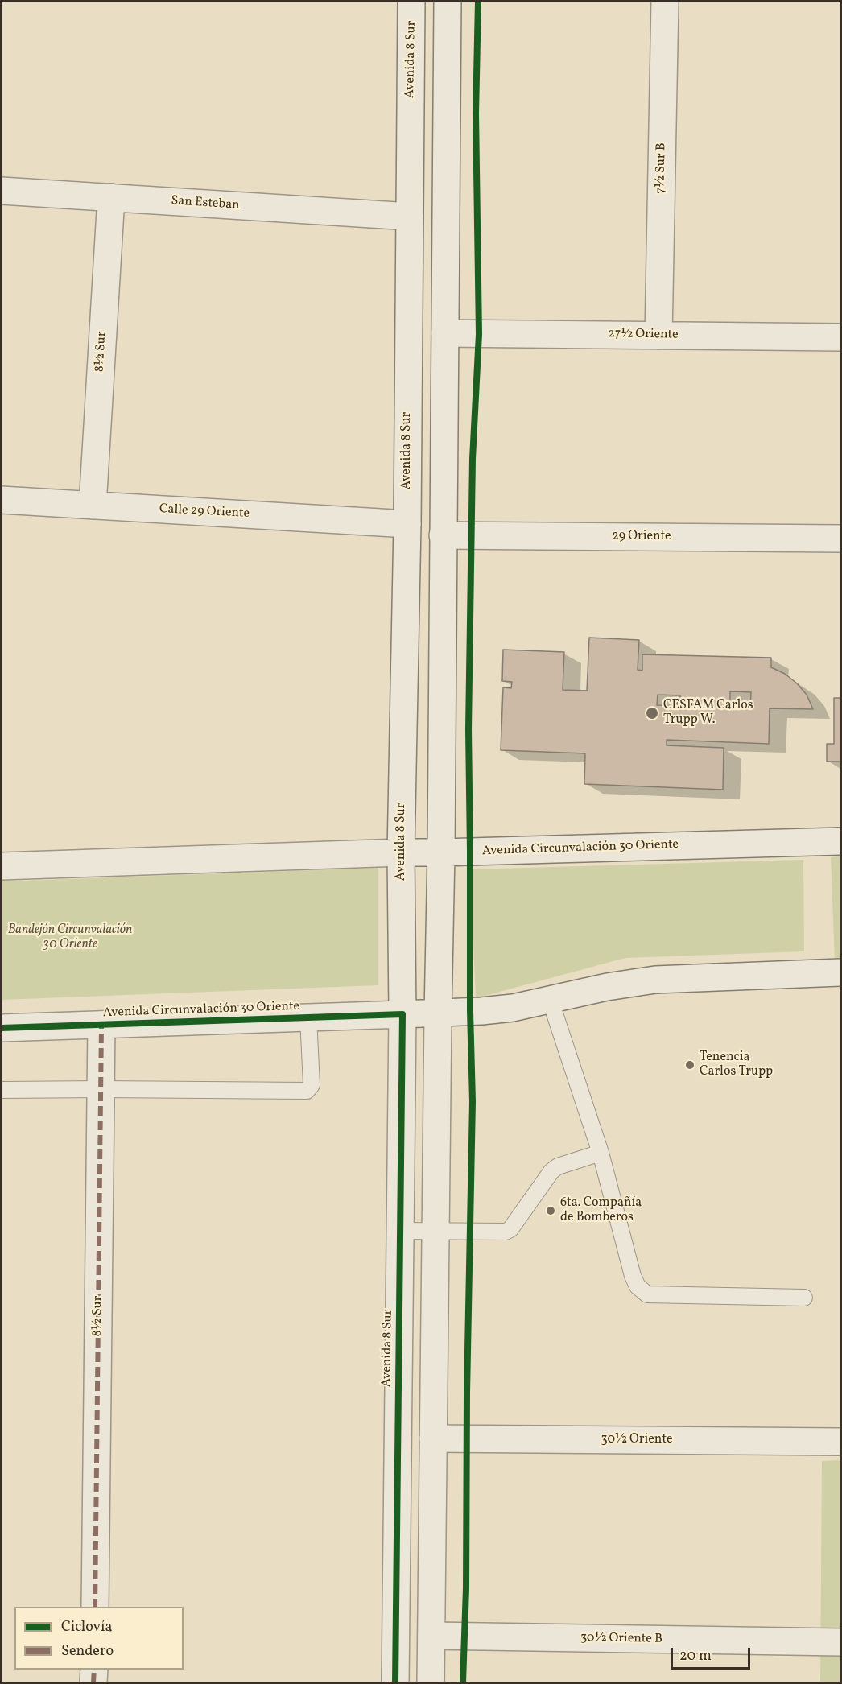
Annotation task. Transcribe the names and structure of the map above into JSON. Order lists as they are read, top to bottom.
{
  "streets": {
    "street": [
      "Avenida 8 Sur",
      "7½ Sur B",
      "San Esteban",
      "27½ Oriente",
      "8½ Sur",
      "Calle 29 Oriente",
      "29 Oriente",
      "Avenida Circunvalación 30 Oriente",
      "30½ Oriente",
      "30½ Oriente B"
    ]
  },
  "crossings": [
    ["Avenida 8 Sur", "San Esteban"],
    ["Avenida 8 Sur", "Calle 29 Oriente"],
    ["Avenida 8 Sur", "Avenida Circunvalación 30 Oriente"],
    ["7½ Sur B", "27½ Oriente"],
    ["San Esteban", "8½ Sur"],
    ["8½ Sur", "Calle 29 Oriente"],
    ["8½ Sur", "Avenida Circunvalación 30 Oriente"]
  ],
  "parks": ["Bandejón Circunvalación 30 Oriente"],
  "places": ["CESFAM Carlos Trupp W.", "Tenencia Carlos Trupp", "6ta. Compañía de Bomberos"],
  "legend": ["Ciclovía", "Sendero"],
  "scale_bar": "20 m"
}
